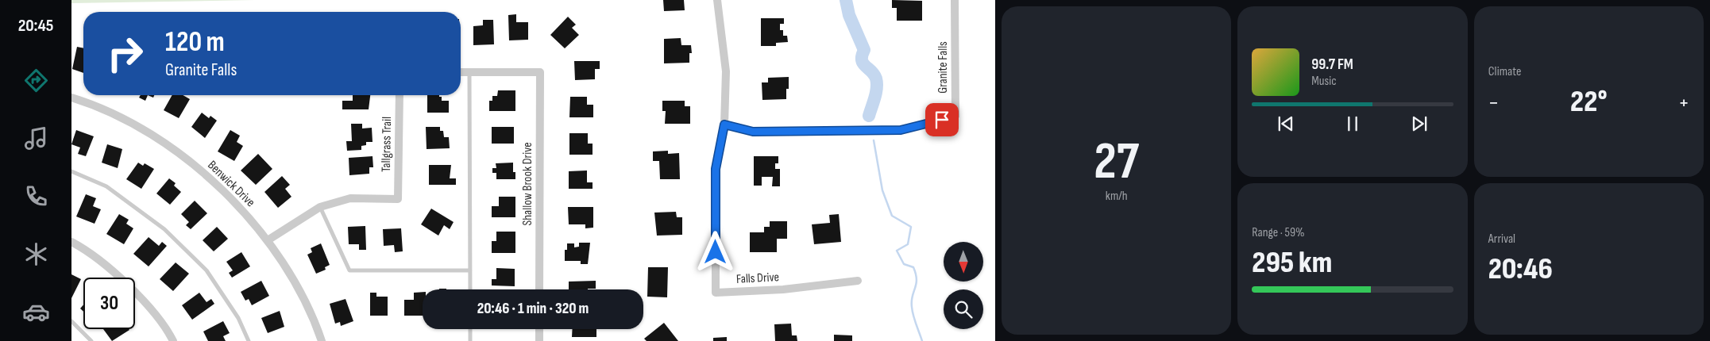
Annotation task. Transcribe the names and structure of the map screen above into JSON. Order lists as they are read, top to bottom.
{
  "streets": {
    "street": [
      "Granite Falls",
      "Tallgrass Trail",
      "Benwick Drive",
      "Shallow Brook Drive",
      "Falls Drive"
    ]
  },
  "crossings": [
    ["Granite Falls", "Falls Drive"]
  ],
  "north": "bottom",
  "page": {
    "tabs": "20:45",
    "tile": [
      ["27", "km/h"],
      "Climate",
      ["Range · 59%", "295 km"],
      ["Arrival", "20:46"]
    ],
    "turn": ["120 m", "Granite Falls"],
    "song": ["99.7 FM", "Music"],
    "heat": ["−", "22°", "+"],
    "limit": "30",
    "trip": "20:46 · 1 min · 320 m"
  }
}
